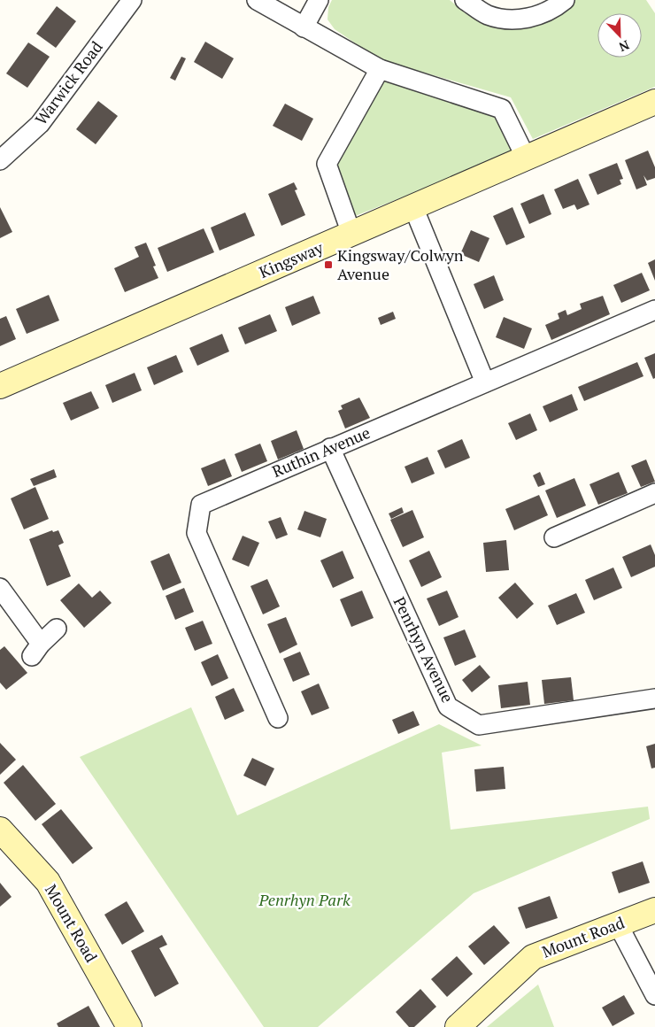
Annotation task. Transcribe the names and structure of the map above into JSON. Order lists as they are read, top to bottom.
{
  "streets": {
    "street": [
      "Warwick Road",
      "Kingsway",
      "Ruthin Avenue",
      "Penrhyn Avenue",
      "Mount Road"
    ]
  },
  "crossings": [
    ["Ruthin Avenue", "Penrhyn Avenue"]
  ],
  "parks": ["Penrhyn Park"],
  "places": {
    "transit": ["Kingsway/Colwyn Avenue"]
  },
  "north": "bottom right"
}
